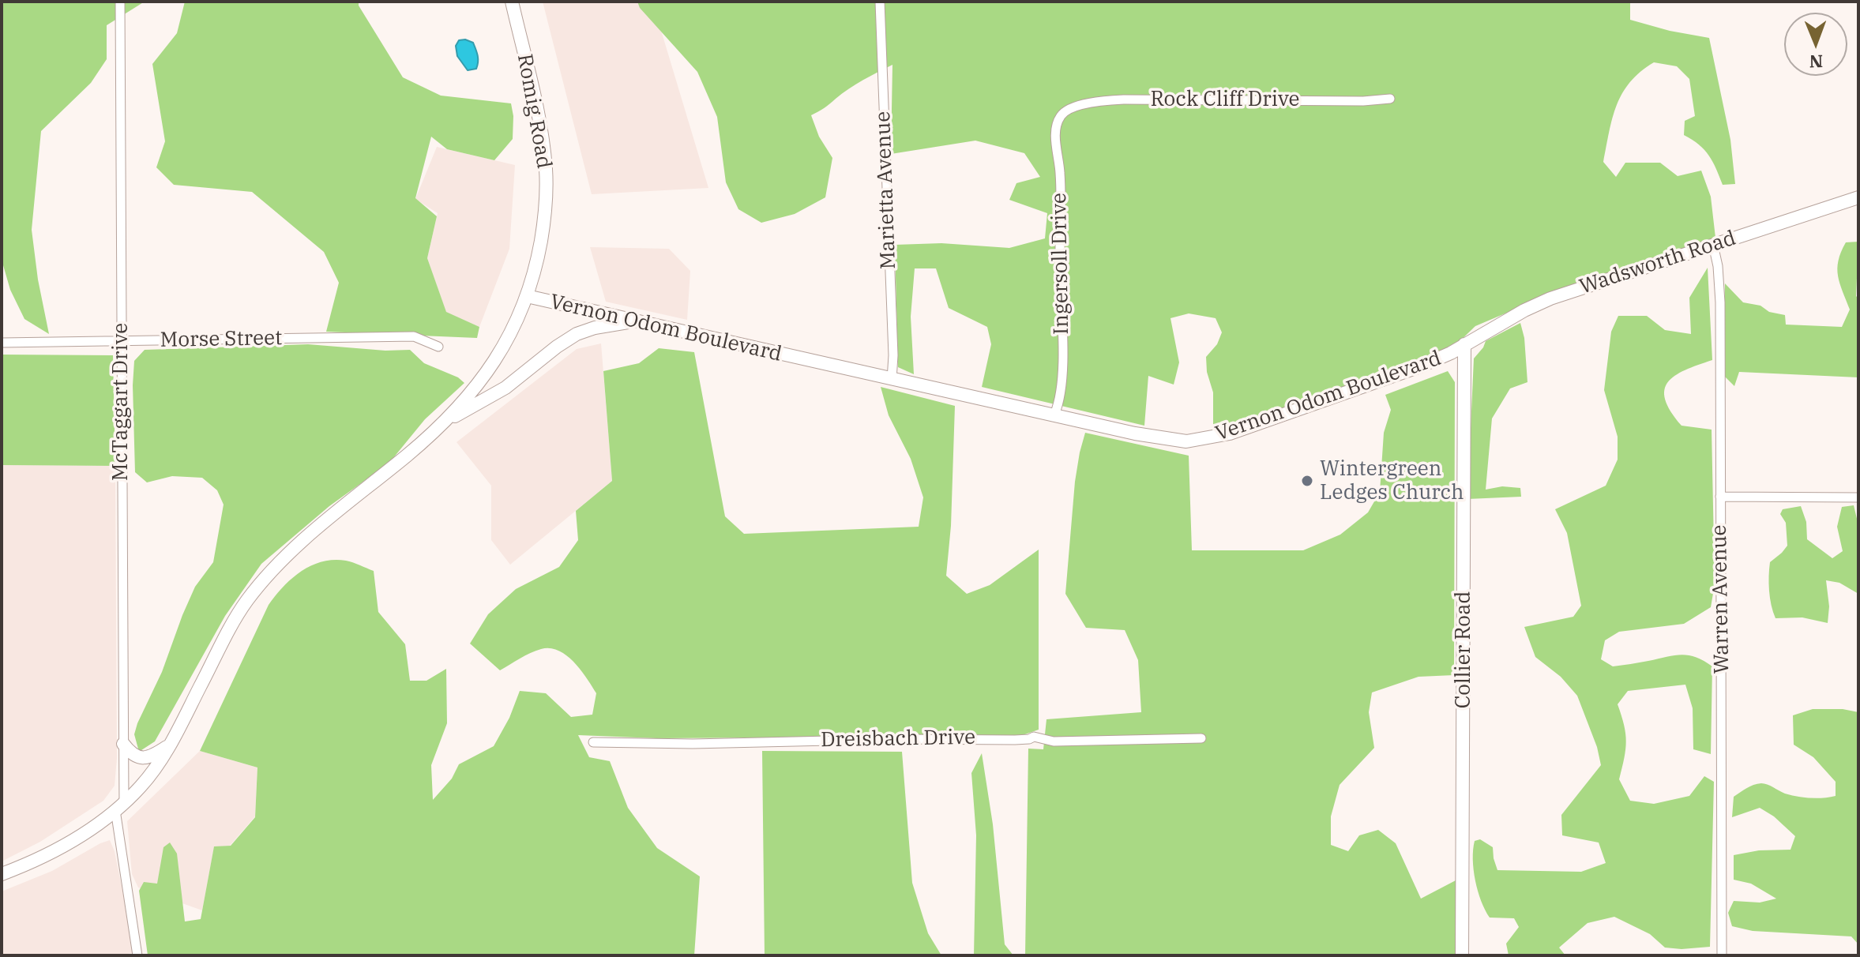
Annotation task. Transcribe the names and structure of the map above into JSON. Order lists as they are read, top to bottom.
{
  "streets": {
    "main road": [
      "Romig Road",
      "Wadsworth Road",
      "Vernon Odom Boulevard",
      "Collier Road"
    ],
    "street": [
      "Rock Cliff Drive",
      "Marietta Avenue",
      "Ingersoll Drive",
      "Morse Street",
      "McTaggart Drive",
      "Warren Avenue",
      "Dreisbach Drive"
    ]
  },
  "crossings": [
    ["Rock Cliff Drive", "Ingersoll Drive"],
    ["Romig Road", "Vernon Odom Boulevard"],
    ["Marietta Avenue", "Vernon Odom Boulevard"],
    ["Wadsworth Road", "Vernon Odom Boulevard"],
    ["Wadsworth Road", "Warren Avenue"],
    ["Wadsworth Road", "Collier Road"],
    ["Ingersoll Drive", "Vernon Odom Boulevard"],
    ["Vernon Odom Boulevard", "McTaggart Drive"],
    ["Vernon Odom Boulevard", "Collier Road"],
    ["Morse Street", "McTaggart Drive"]
  ],
  "places": ["Wintergreen Ledges Church"],
  "north": "bottom"
}
